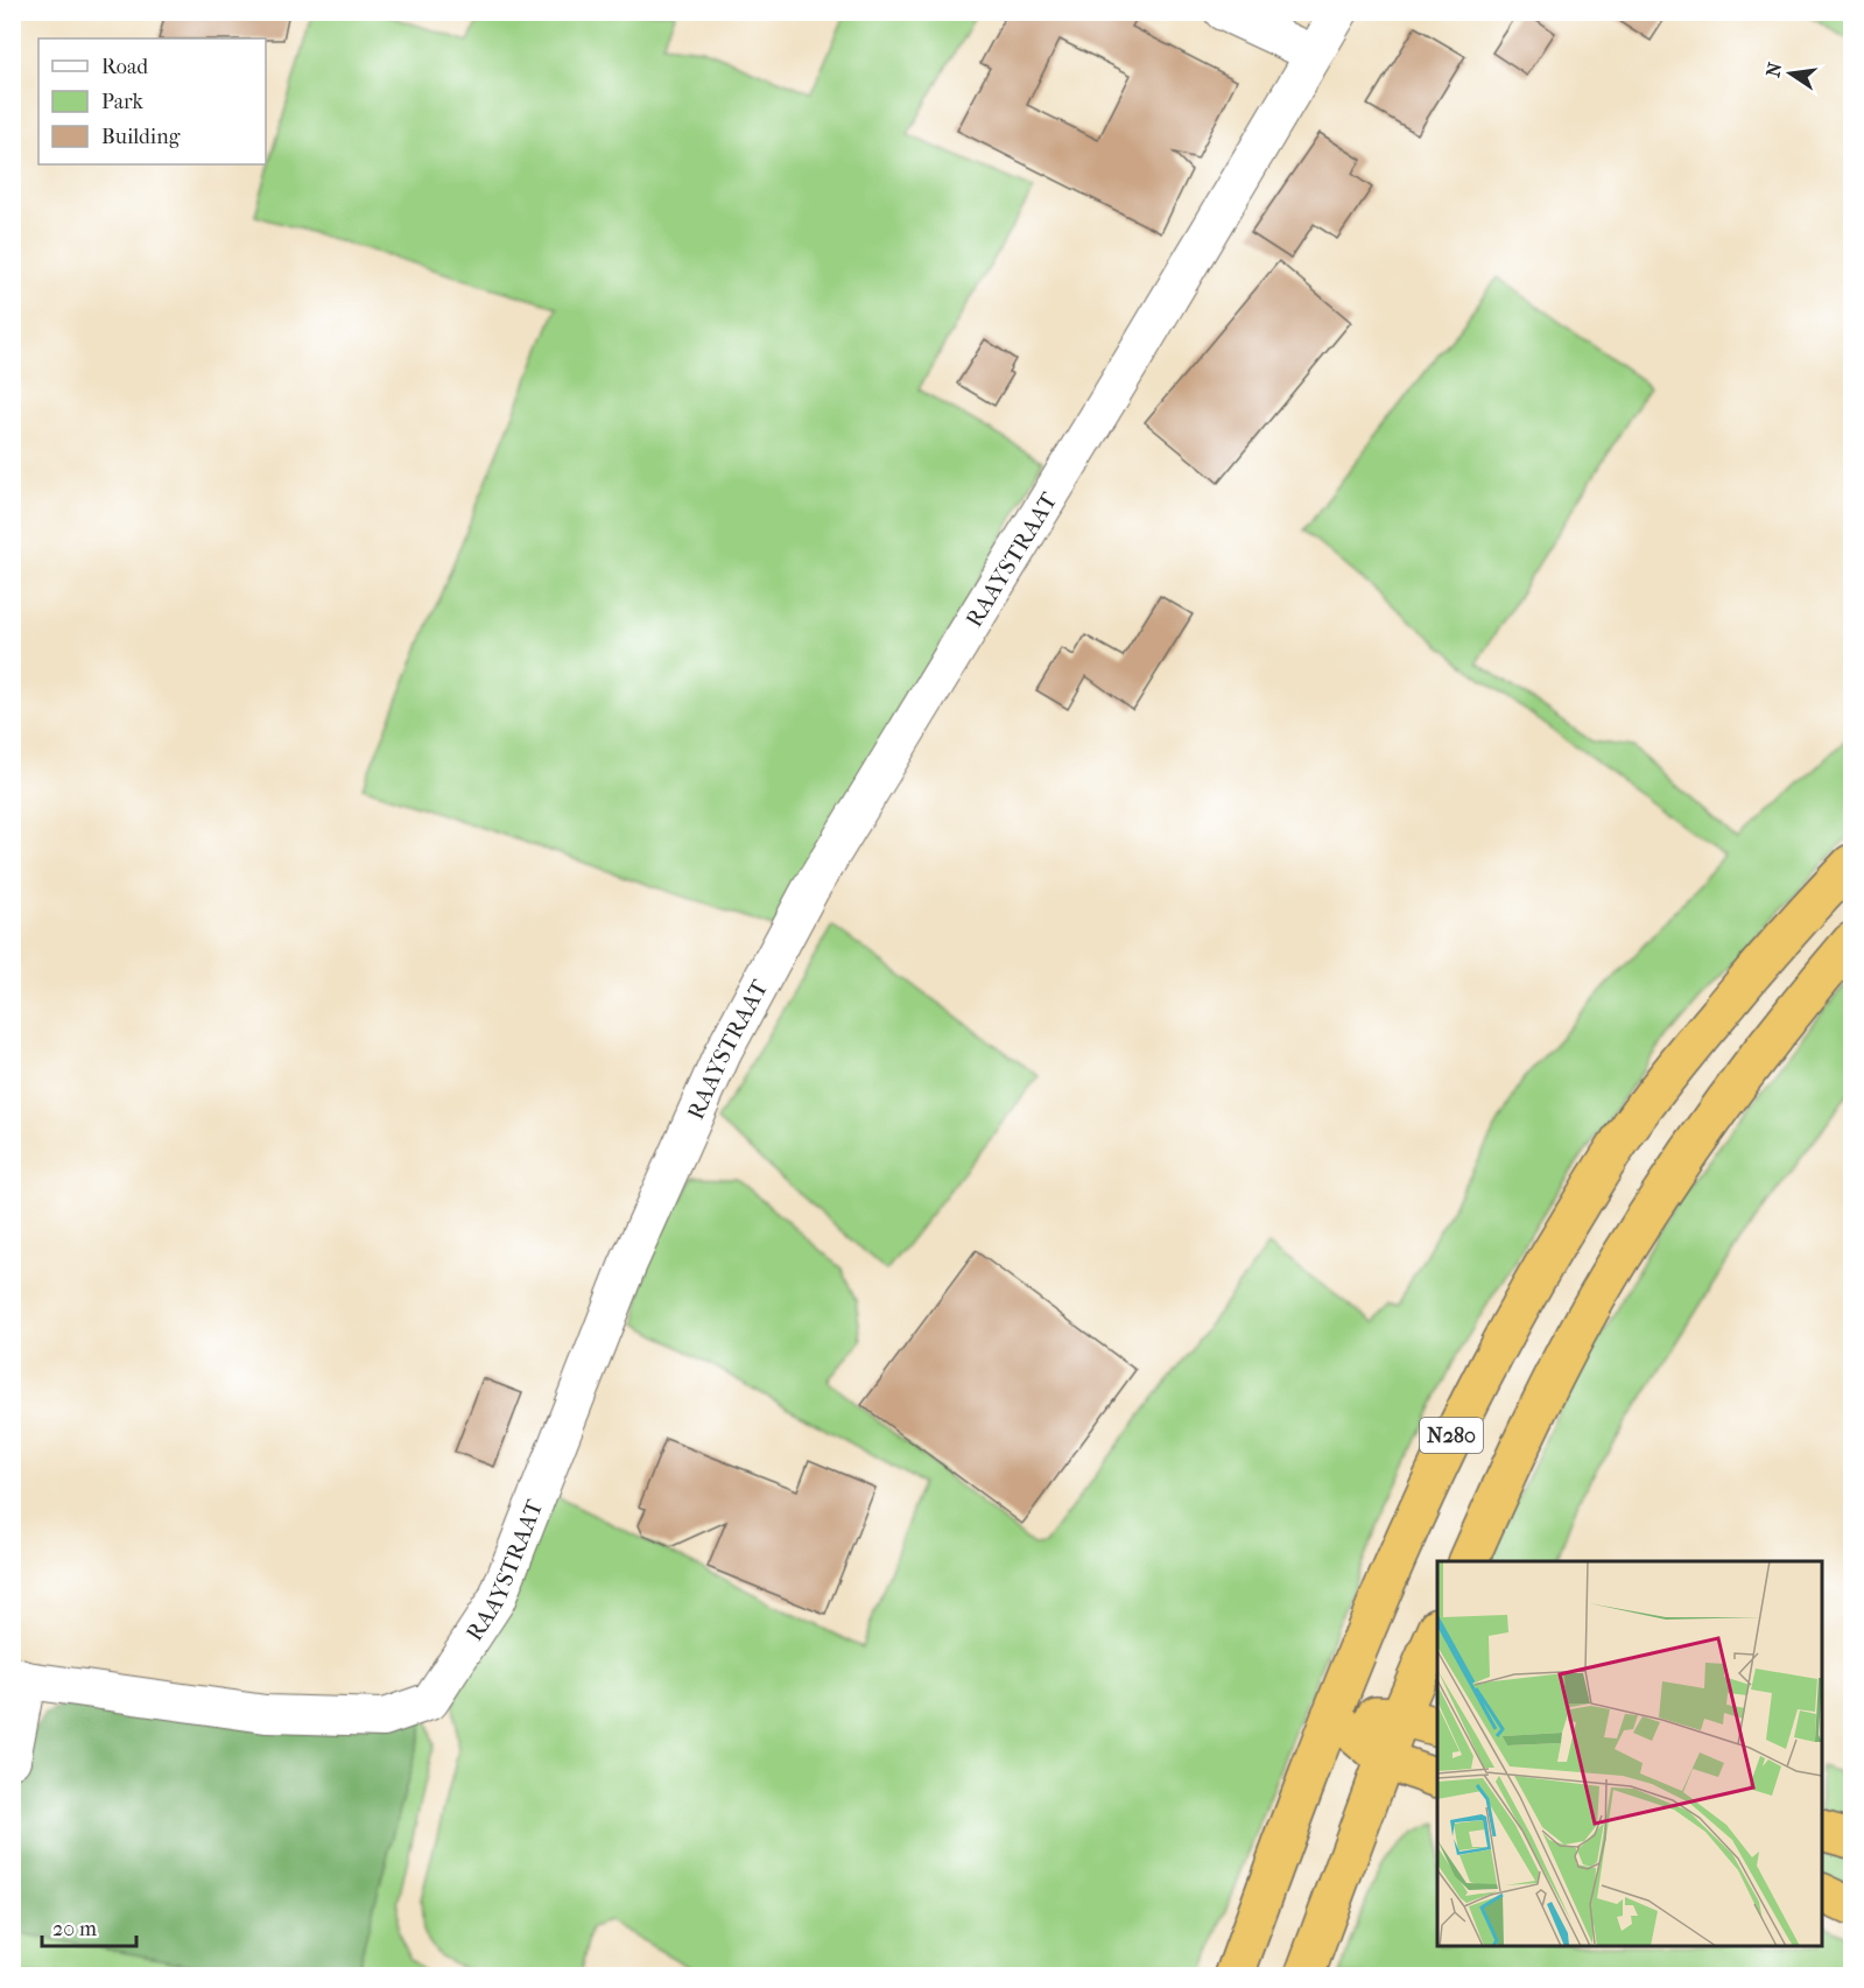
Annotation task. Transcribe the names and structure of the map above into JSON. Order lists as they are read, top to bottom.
{
  "streets": {
    "highway": ["N280"],
    "street": ["RAAYSTRAAT"]
  },
  "legend": ["Road", "Park", "Building"],
  "scale_bar": "20 m",
  "north": "left"
}
